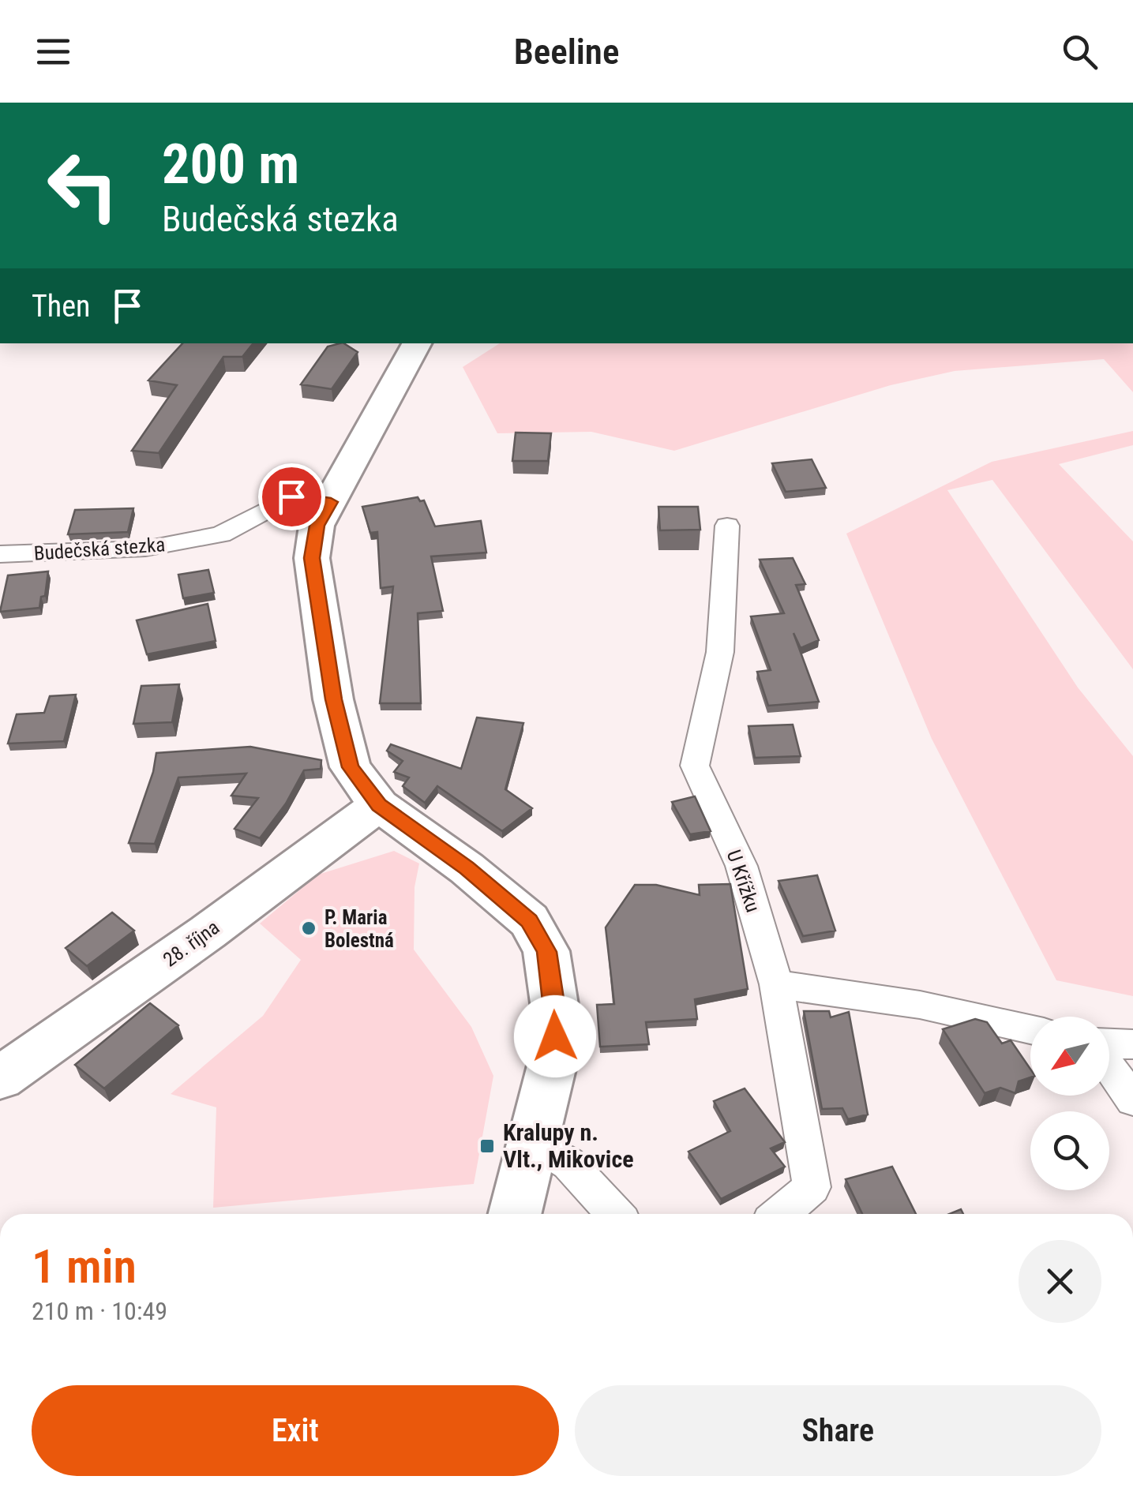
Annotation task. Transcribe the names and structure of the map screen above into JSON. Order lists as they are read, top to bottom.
{
  "streets": {
    "main road": ["28. října"],
    "street": ["Budečská stezka", "U Křížku"]
  },
  "places": {
    "other": ["P. Maria Bolestná"],
    "transit": ["Kralupy n. Vlt., Mikovice"]
  },
  "north": "bottom left",
  "page": {
    "header": "Beeline",
    "turn": ["200 m", "Budečská stezka"],
    "then": "Then",
    "heading": ["1 min", "210 m · 10:49"],
    "buttons": ["Exit", "Share"]
  }
}
